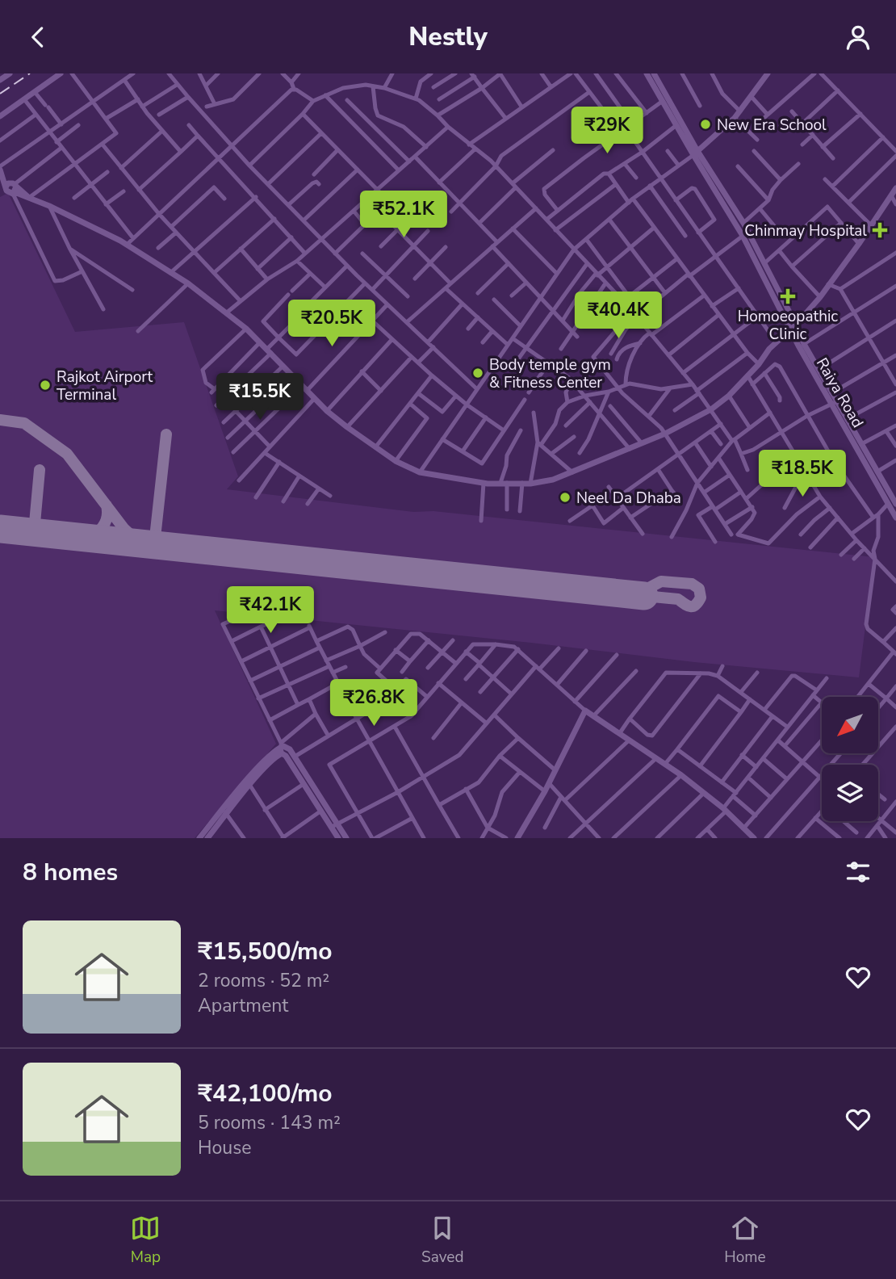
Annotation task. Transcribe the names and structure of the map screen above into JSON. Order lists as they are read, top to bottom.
{
  "streets": {
    "street": ["Raiya Road"]
  },
  "places": {
    "other": [
      "New Era School",
      "Body temple gym & Fitness Center",
      "Rajkot Airport Terminal",
      "Neel Da Dhaba"
    ],
    "health": ["Chinmay Hospital", "Homoeopathic Clinic"]
  },
  "north": "bottom left",
  "page": {
    "header": "Nestly",
    "price": [
      "₹29K",
      "₹52.1K",
      "₹40.4K",
      "₹20.5K",
      "₹15.5K",
      "₹18.5K",
      "₹42.1K",
      "₹26.8K"
    ],
    "heading": "8 homes",
    "list": [
      {
        "name": "₹15,500/mo",
        "note": "2 rooms · 52 m² · Apartment"
      },
      {
        "name": "₹42,100/mo",
        "note": "5 rooms · 143 m² · House"
      }
    ],
    "tabs": ["Map", "Saved", "Home"]
  }
}
